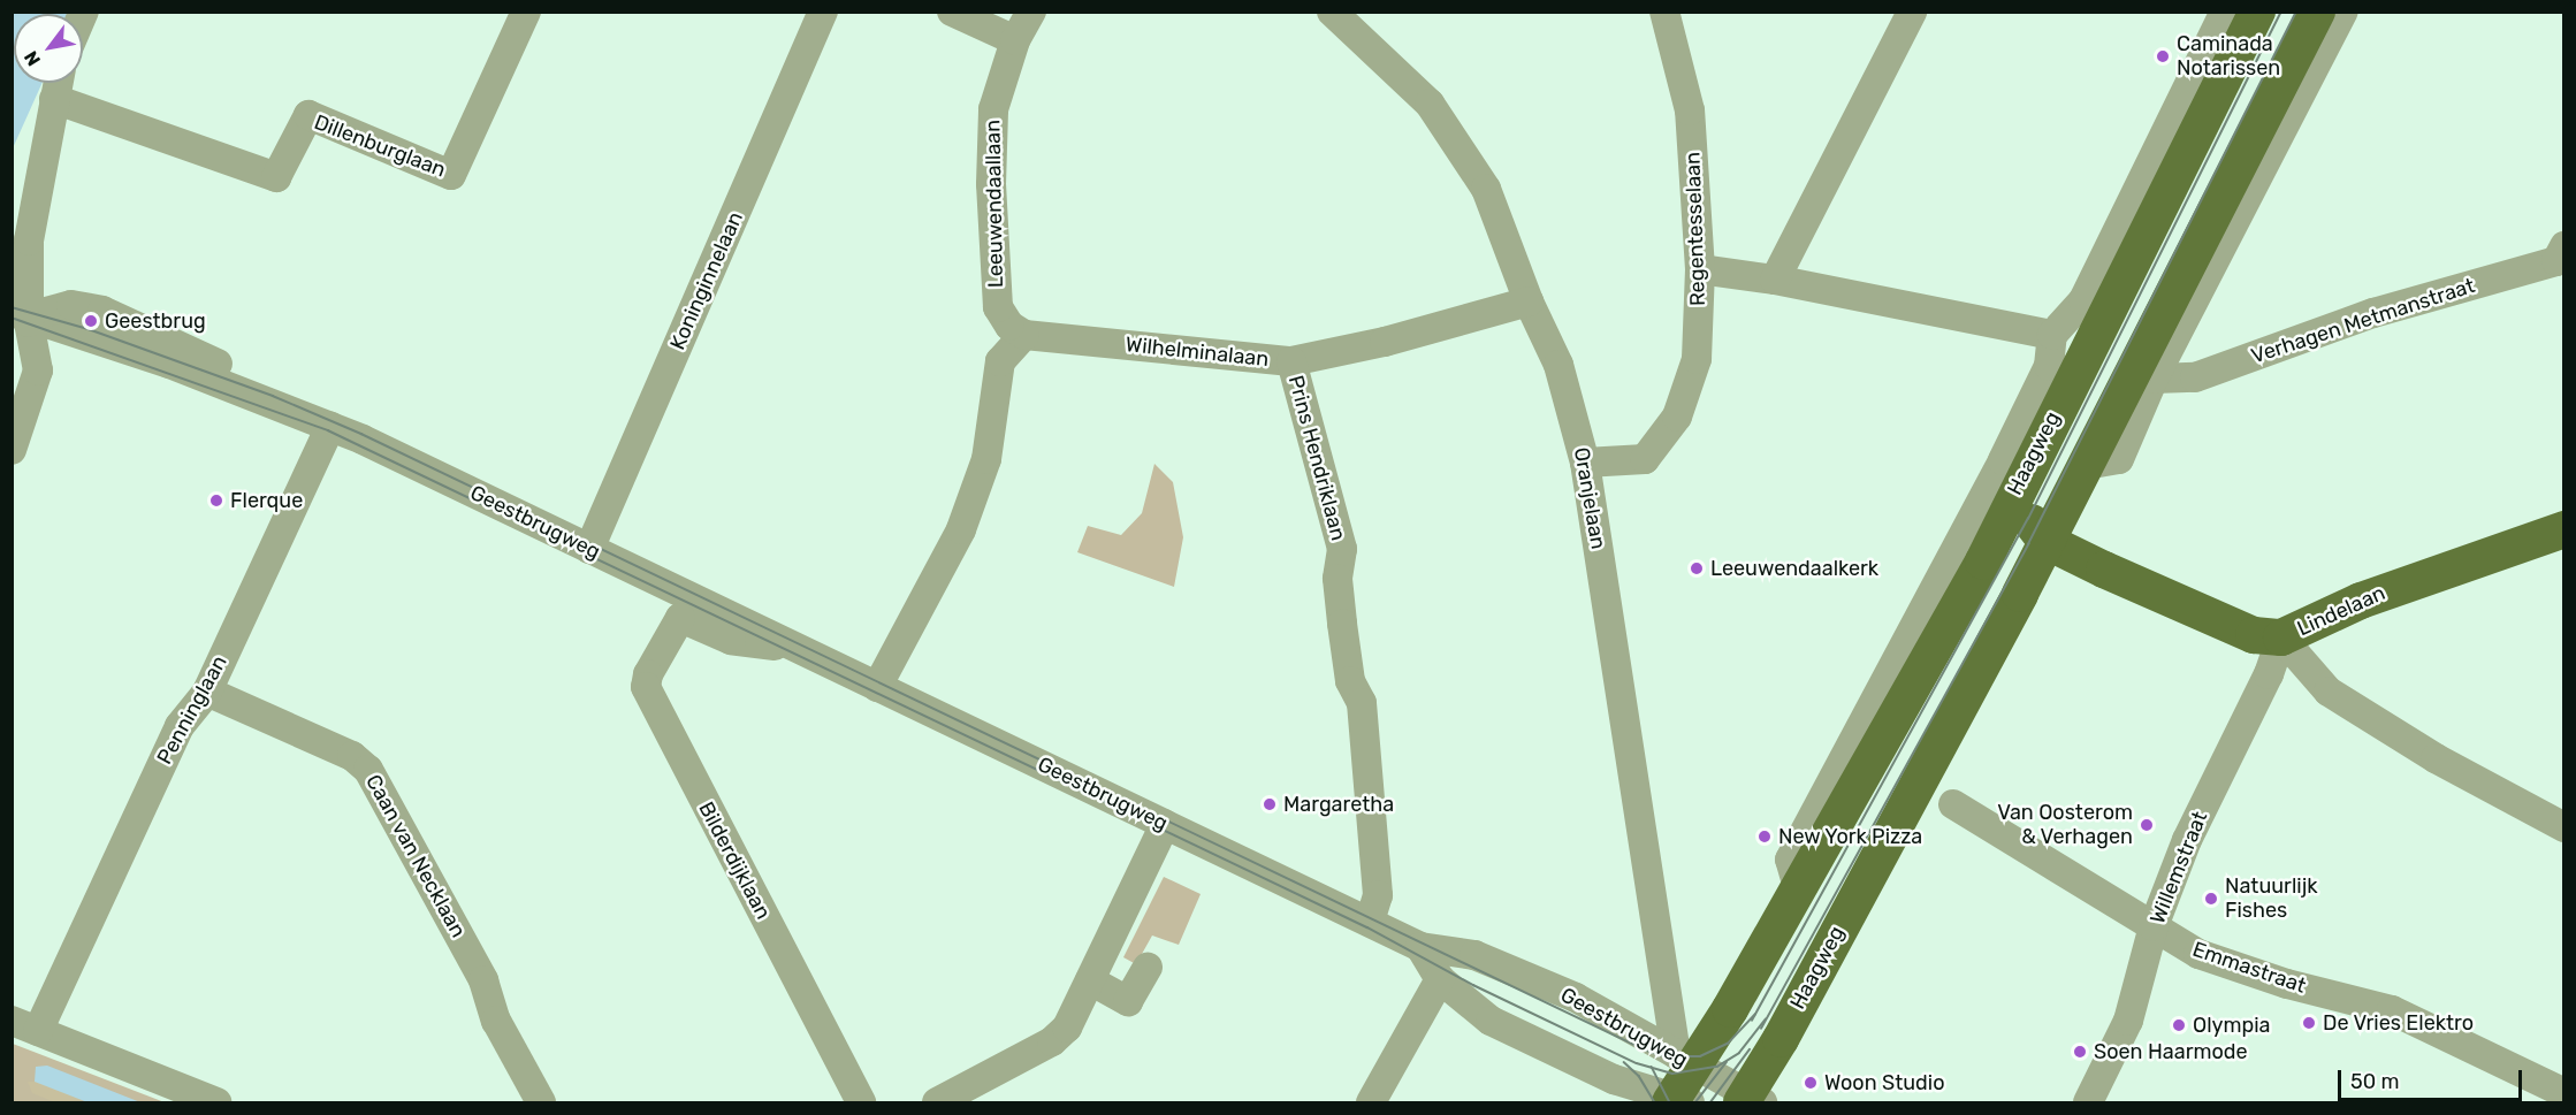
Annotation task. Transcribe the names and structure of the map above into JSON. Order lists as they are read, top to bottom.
{
  "streets": {
    "main road": ["Haagweg", "Lindelaan"],
    "street": [
      "Dillenburglaan",
      "Leeuwendaallaan",
      "Regentesselaan",
      "Koninginnelaan",
      "Verhagen Metmanstraat",
      "Wilhelminalaan",
      "Prins Hendriklaan",
      "Oranjelaan",
      "Geestbrugweg",
      "Penninglaan",
      "Caan van Necklaan",
      "Bilderdijklaan",
      "Willemstraat",
      "Emmastraat"
    ]
  },
  "crossings": [
    ["Leeuwendaallaan", "Wilhelminalaan"],
    ["Regentesselaan", "Oranjelaan"],
    ["Koninginnelaan", "Geestbrugweg"],
    ["Wilhelminalaan", "Prins Hendriklaan"],
    ["Wilhelminalaan", "Oranjelaan"],
    ["Haagweg", "Oranjelaan"],
    ["Haagweg", "Geestbrugweg"],
    ["Haagweg", "Lindelaan"],
    ["Prins Hendriklaan", "Geestbrugweg"],
    ["Oranjelaan", "Geestbrugweg"],
    ["Geestbrugweg", "Penninglaan"],
    ["Geestbrugweg", "Bilderdijklaan"],
    ["Lindelaan", "Willemstraat"],
    ["Penninglaan", "Caan van Necklaan"],
    ["Willemstraat", "Emmastraat"]
  ],
  "places": [
    "Caminada Notarissen",
    "Geestbrug",
    "Flerque",
    "Leeuwendaalkerk",
    "Margaretha",
    "Van Oosterom & Verhagen",
    "New York Pizza",
    "Natuurlijk Fishes",
    "De Vries Elektro",
    "Olympia",
    "Soen Haarmode",
    "Woon Studio"
  ],
  "scale_bar": "50 m",
  "north": "bottom left"
}
